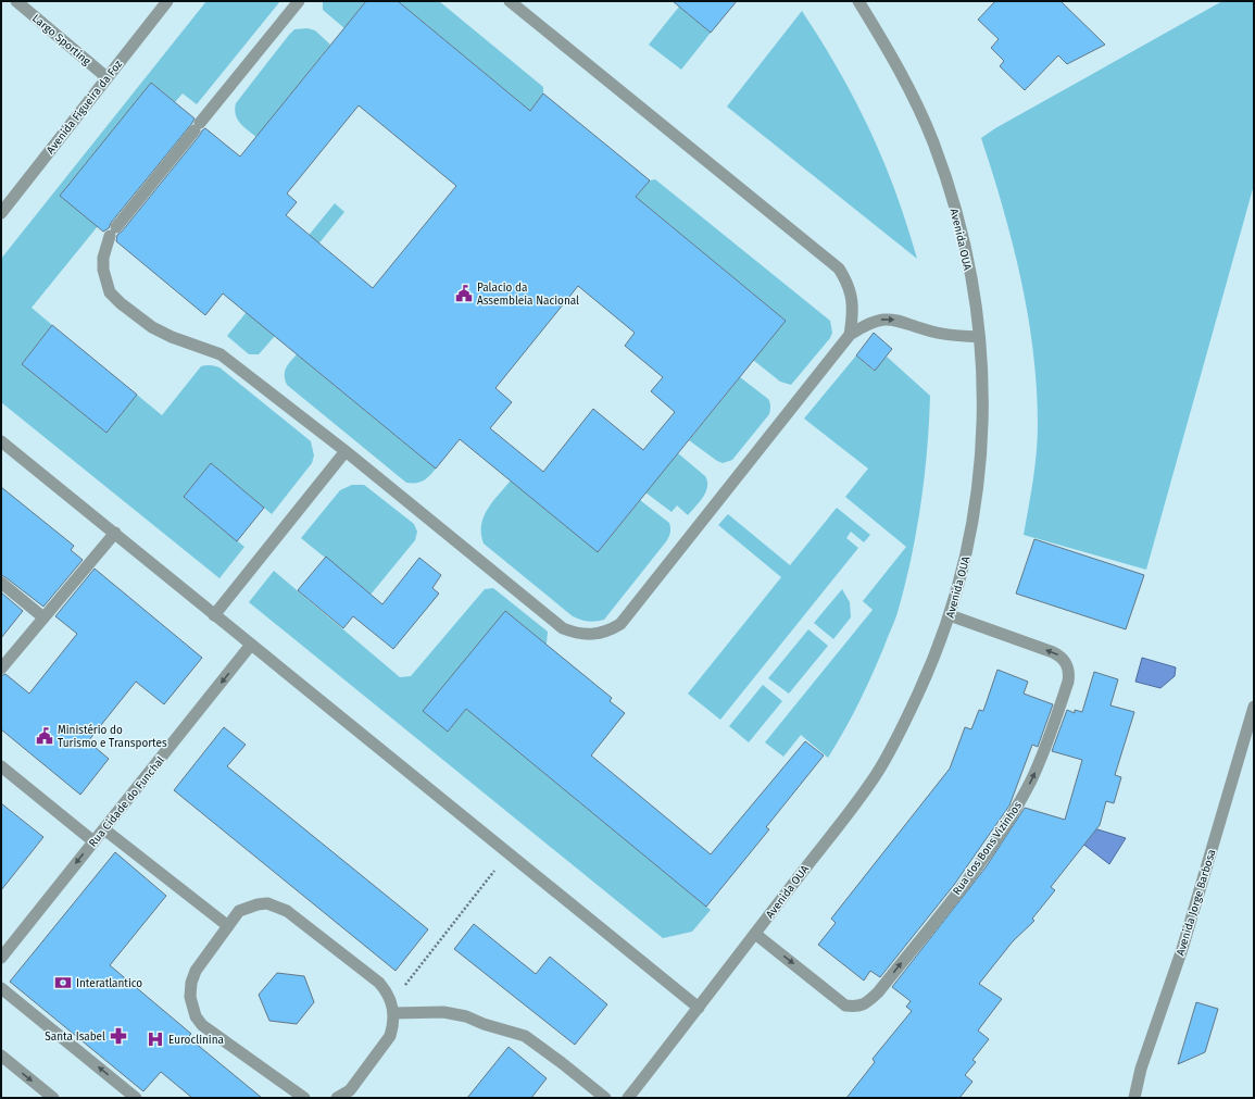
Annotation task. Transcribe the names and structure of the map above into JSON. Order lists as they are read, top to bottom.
{
  "streets": {
    "street": [
      "Largo Sporting",
      "Avenida Figueira da Foz",
      "Avenida OUA",
      "Rua Cidade do Funchal",
      "Rua dos Bons Vizinhos",
      "Avenida Jorge Barbosa"
    ]
  },
  "crossings": [
    ["Largo Sporting", "Avenida Figueira da Foz"],
    ["Avenida OUA", "Rua dos Bons Vizinhos"]
  ],
  "one_way": ["Rua Cidade do Funchal"],
  "places": {
    "public building": ["Palacio da Assembleia Nacional", "Ministério do Turismo e Transportes"],
    "bank": ["Interatlantico"],
    "pharmacy": ["Santa Isabel"],
    "hospital": ["Euroclinina"]
  }
}
